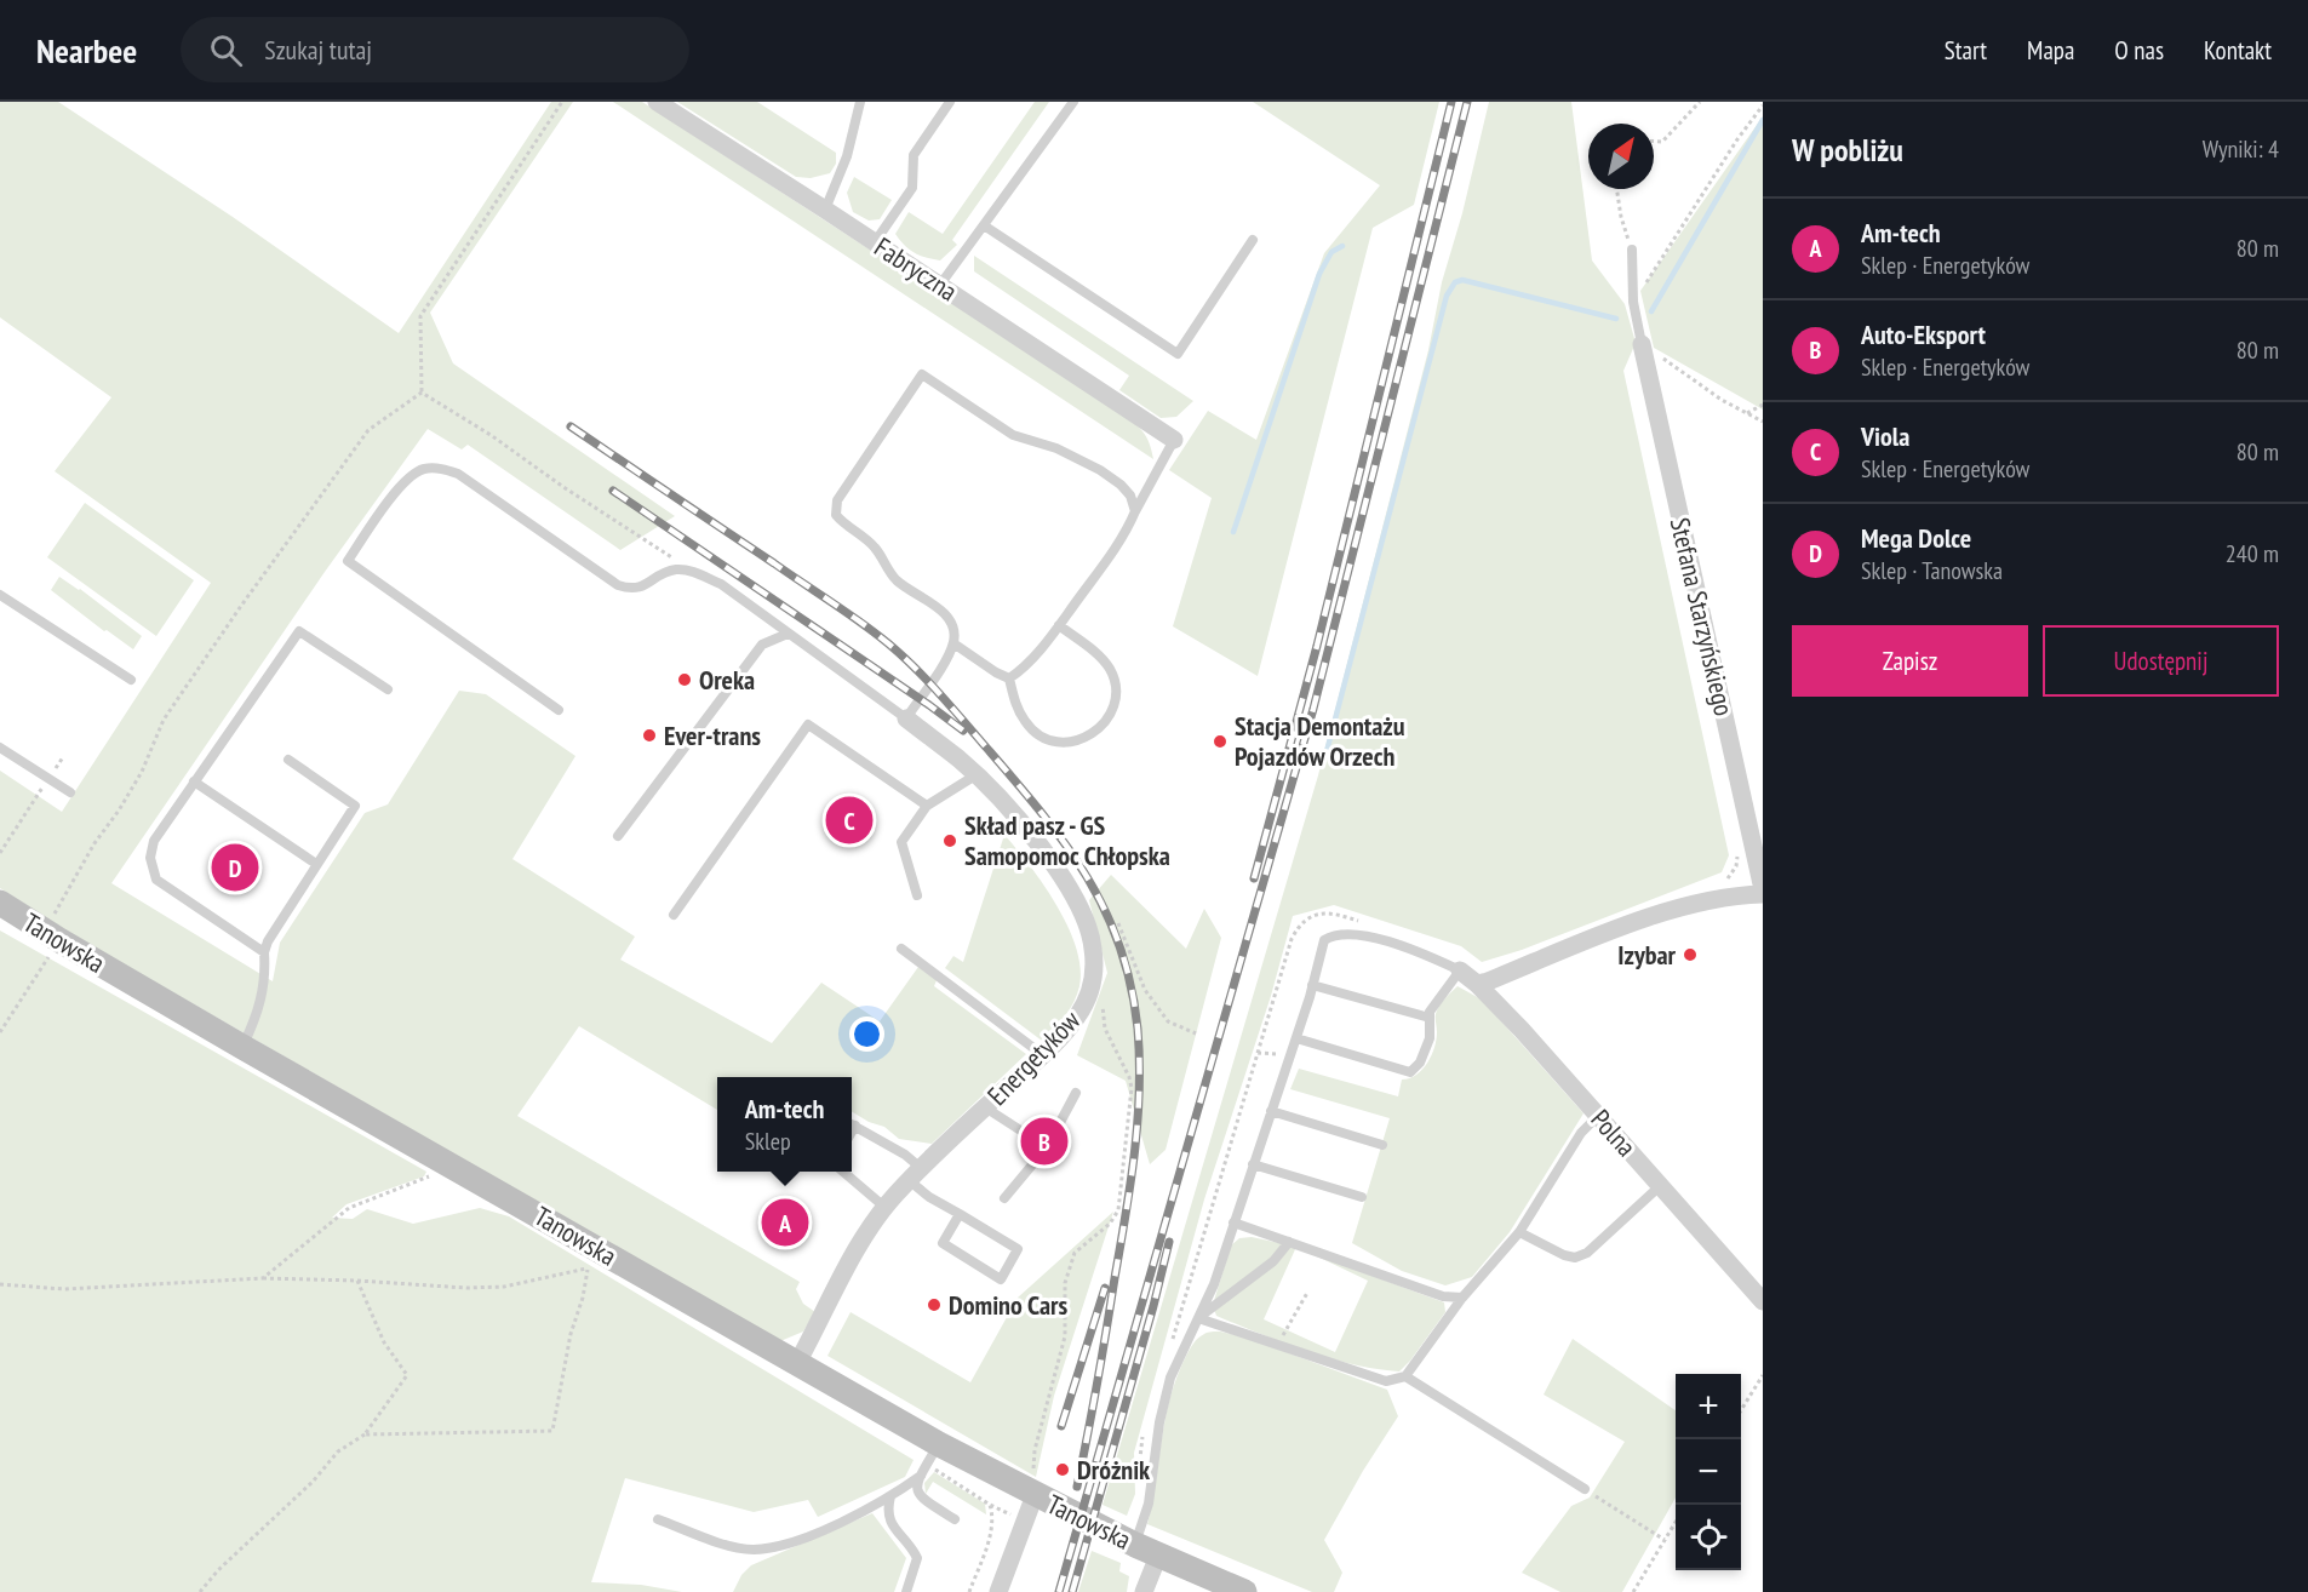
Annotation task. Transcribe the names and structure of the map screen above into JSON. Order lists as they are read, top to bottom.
{
  "streets": {
    "main road": ["Tanowska"],
    "street": [
      "Fabryczna",
      "Stefana Starzyńskiego",
      "Energetyków",
      "Polna"
    ]
  },
  "crossings": [
    ["Tanowska", "Energetyków"]
  ],
  "places": [
    "Oreka",
    "Ever-trans",
    "Stacja Demontażu Pojazdów Orzech",
    "Skład pasz - GS Samopomoc Chłopska",
    "Izybar",
    "Domino Cars",
    "Dróżnik"
  ],
  "north": "top right",
  "page": {
    "header": "Nearbee",
    "search": "Szukaj tutaj",
    "nav": [
      "Start",
      "Mapa",
      "O nas",
      "Kontakt"
    ],
    "heading": ["W pobliżu", "Wyniki: 4"],
    "list": [
      {
        "mark": "A",
        "name": "Am-tech",
        "note": "Sklep · Energetyków",
        "value": "80 m"
      },
      {
        "mark": "B",
        "name": "Auto-Eksport",
        "note": "Sklep · Energetyków",
        "value": "80 m"
      },
      {
        "mark": "C",
        "name": "Viola",
        "note": "Sklep · Energetyków",
        "value": "80 m"
      },
      {
        "mark": "D",
        "name": "Mega Dolce",
        "note": "Sklep · Tanowska",
        "value": "240 m"
      }
    ],
    "buttons": ["Zapisz", "Udostępnij"],
    "pins": [
      "C",
      "D",
      "B",
      "A"
    ],
    "popup": ["Am-tech", "Sklep"],
    "map_buttons": ["+", "−"]
  }
}
